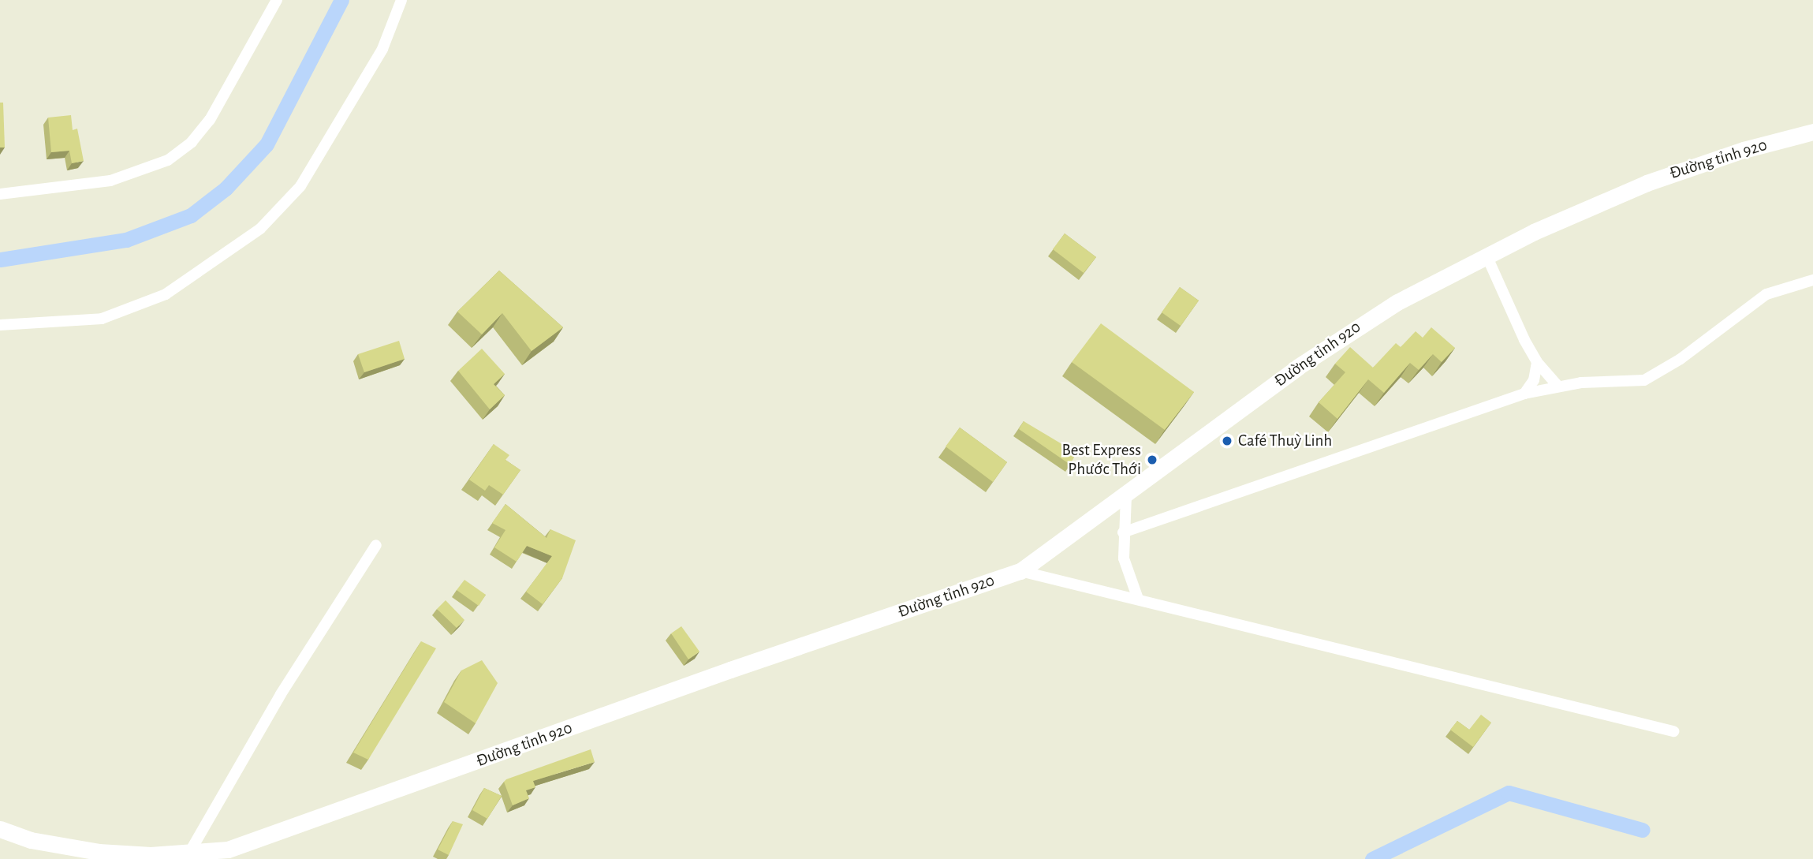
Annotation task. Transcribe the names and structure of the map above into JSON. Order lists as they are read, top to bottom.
{
  "streets": {
    "main road": ["Đường tỉnh 920"]
  },
  "places": ["Café Thuỳ Linh", "Best Express Phước Thới"]
}
